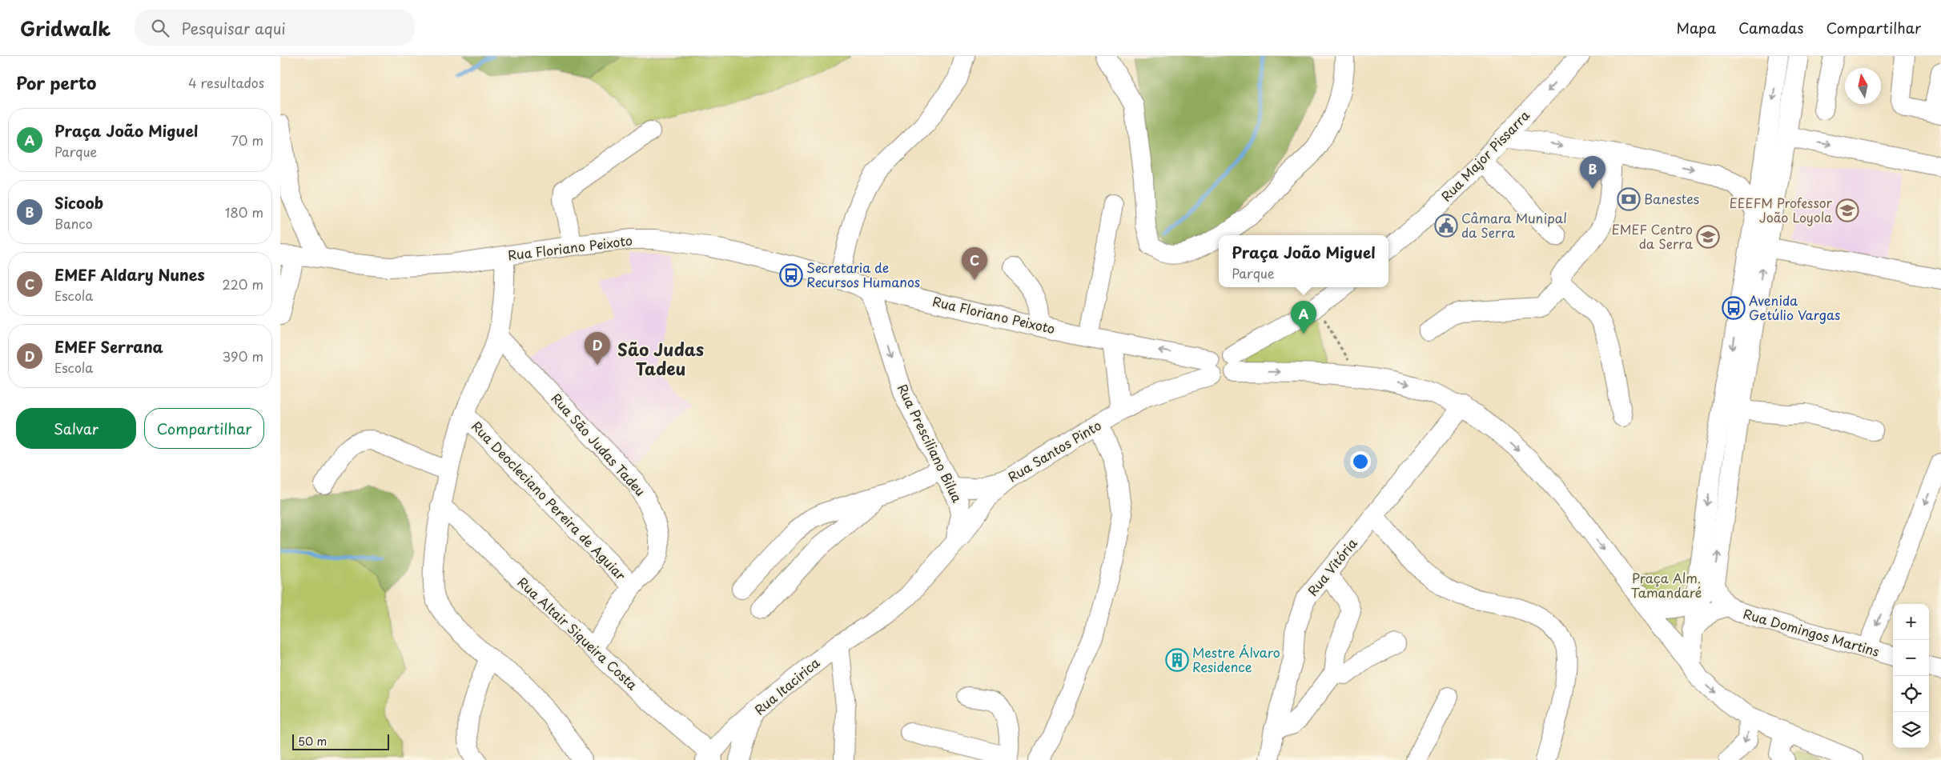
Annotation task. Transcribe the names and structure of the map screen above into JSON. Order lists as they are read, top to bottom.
{
  "streets": {
    "street": [
      "Rua Major Pissarra",
      "Rua Floriano Peixoto",
      "Rua Presciliano Bilua",
      "Rua São Judas Tadeu",
      "Rua Santos Pinto",
      "Rua Deocleciano Pereira de Aguiar",
      "Rua Vitória",
      "Rua Domingos Martins",
      "Rua Altair Siqueira Costa",
      "Rua Itacirica"
    ]
  },
  "crossings": [
    ["Rua Floriano Peixoto", "Rua Presciliano Bilua"],
    ["Rua Floriano Peixoto", "Rua Santos Pinto"],
    ["Rua Presciliano Bilua", "Rua Santos Pinto"],
    ["Rua Presciliano Bilua", "Rua Itacirica"],
    ["Rua São Judas Tadeu", "Rua Deocleciano Pereira de Aguiar"],
    ["Rua São Judas Tadeu", "Rua Altair Siqueira Costa"],
    ["Rua Santos Pinto", "Rua Itacirica"]
  ],
  "districts": ["São Judas Tadeu"],
  "parks": ["Praça Alm. Tamandaré"],
  "places": {
    "bank": ["Banestes"],
    "school or university": ["EEEFM Professor João Loyola", "EMEF Centro da Serra"],
    "public building": ["Câmara Munipal da Serra"],
    "bus stop": ["Secretaria de Recursos Humanos", "Avenida Getúlio Vargas"],
    "building": ["Mestre Álvaro Residence"]
  },
  "scale_bar": "50 m",
  "north": "top",
  "page": {
    "header": "Gridwalk",
    "search": "Pesquisar aqui",
    "nav": ["Mapa", "Camadas", "Compartilhar"],
    "heading": ["Por perto", "4 resultados"],
    "list": [
      {
        "mark": "A",
        "name": "Praça João Miguel",
        "note": "Parque",
        "value": "70 m"
      },
      {
        "mark": "B",
        "name": "Sicoob",
        "note": "Banco",
        "value": "180 m"
      },
      {
        "mark": "C",
        "name": "EMEF Aldary Nunes",
        "note": "Escola",
        "value": "220 m"
      },
      {
        "mark": "D",
        "name": "EMEF Serrana",
        "note": "Escola",
        "value": "390 m"
      }
    ],
    "pins": [
      "B",
      "C",
      "A",
      "D"
    ],
    "popup": ["Praça João Miguel", "Parque"],
    "buttons": ["Salvar", "Compartilhar"],
    "map_buttons": ["+", "−"],
    "scale": "50 m"
  }
}
